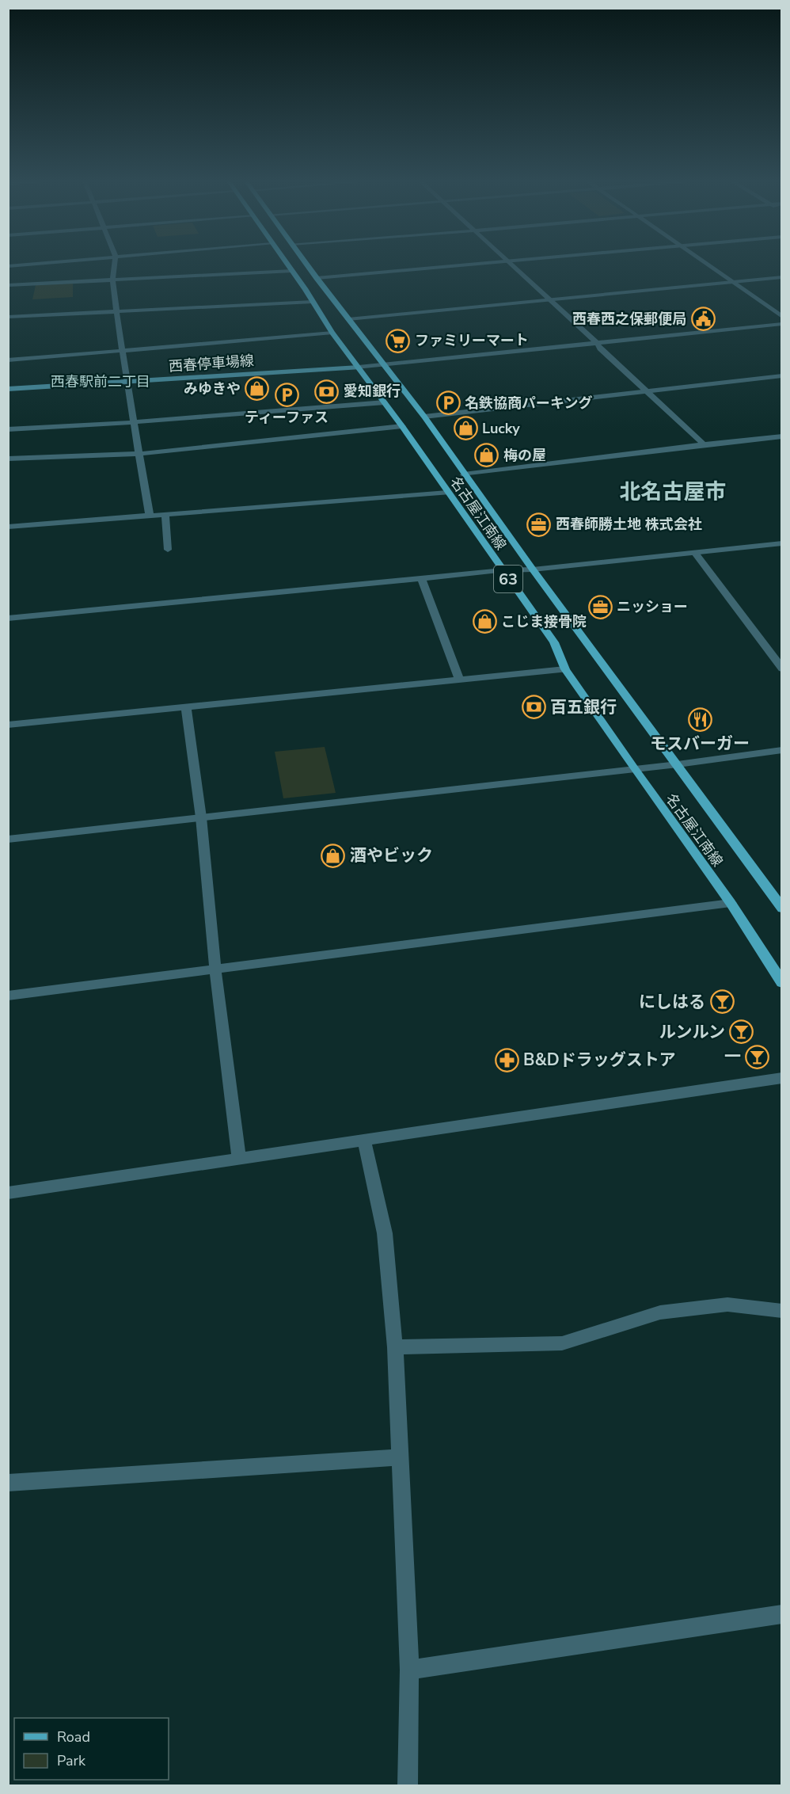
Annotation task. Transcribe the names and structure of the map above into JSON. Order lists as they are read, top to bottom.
{
  "streets": {
    "main road": ["西春停車場線", "名古屋江南線", "63"]
  },
  "crossings": [
    ["西春停車場線", "名古屋江南線"]
  ],
  "districts": ["西春駅前二丁目", "北名古屋市"],
  "places": {
    "public building": ["西春西之保郵便局"],
    "supermarket": ["ファミリーマート"],
    "shop": [
      "みゆきや",
      "Lucky",
      "梅の屋",
      "こじま接骨院",
      "酒やビック"
    ],
    "bank": ["愛知銀行", "百五銀行"],
    "parking": ["ティーファス", "名鉄協商パーキング"],
    "office": ["西春師勝土地 株式会社", "ニッショー"],
    "restaurant": ["モスバーガー"],
    "bar": ["にしはる", "ルンルン", "一"],
    "pharmacy": ["B&Dドラッグストア"]
  },
  "legend": ["Road", "Park"]
}
